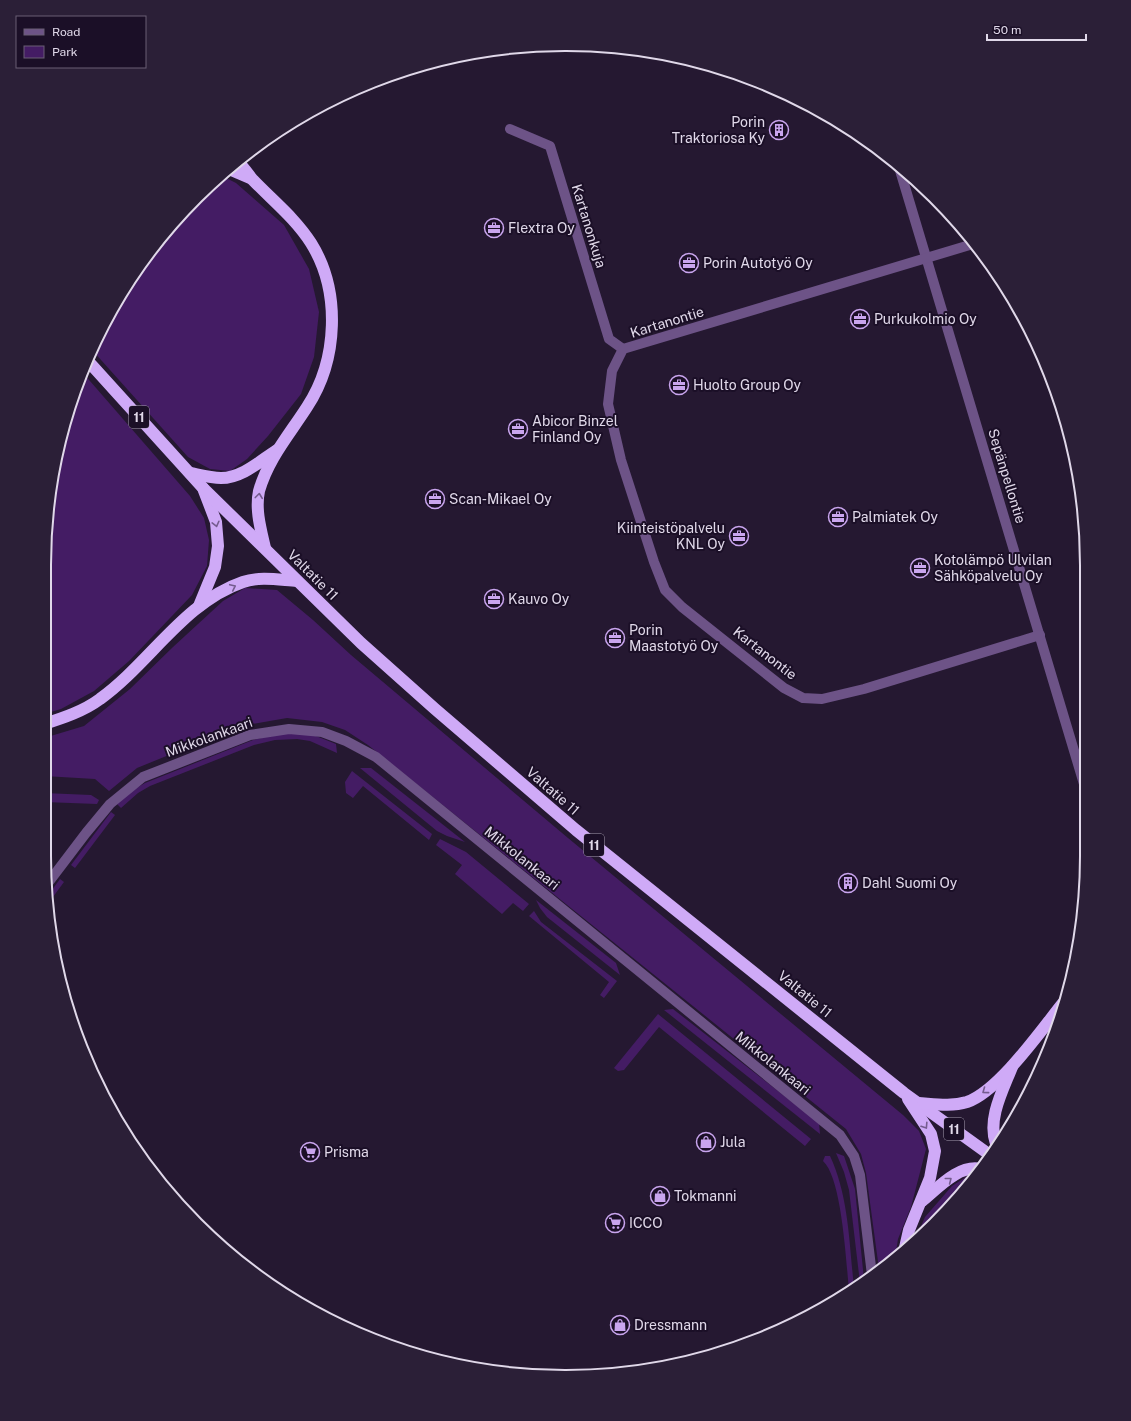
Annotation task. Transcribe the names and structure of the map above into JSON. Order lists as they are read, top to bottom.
{
  "streets": {
    "highway": ["11", "Valtatie 11"],
    "street": [
      "Kartanonkuja",
      "Kartanontie",
      "Sepänpellontie",
      "Mikkolankaari"
    ]
  },
  "crossings": [
    ["Kartanonkuja", "Kartanontie"],
    ["Kartanontie", "Sepänpellontie"],
    ["11", "Valtatie 11"]
  ],
  "places": {
    "building": ["Porin Traktoriosa Ky", "Dahl Suomi Oy"],
    "office": [
      "Flextra Oy",
      "Porin Autotyö Oy",
      "Purkukolmio Oy",
      "Huolto Group Oy",
      "Abicor Binzel Finland Oy",
      "Scan-Mikael Oy",
      "Palmiatek Oy",
      "Kiinteistöpalvelu KNL Oy",
      "Kotolämpö Ulvilan Sähköpalvelu Oy",
      "Kauvo Oy",
      "Porin Maastotyö Oy"
    ],
    "shop": ["Jula", "Tokmanni", "Dressmann"],
    "supermarket": ["Prisma", "ICCO"]
  },
  "legend": ["Road", "Park"],
  "scale_bar": "50 m"
}
